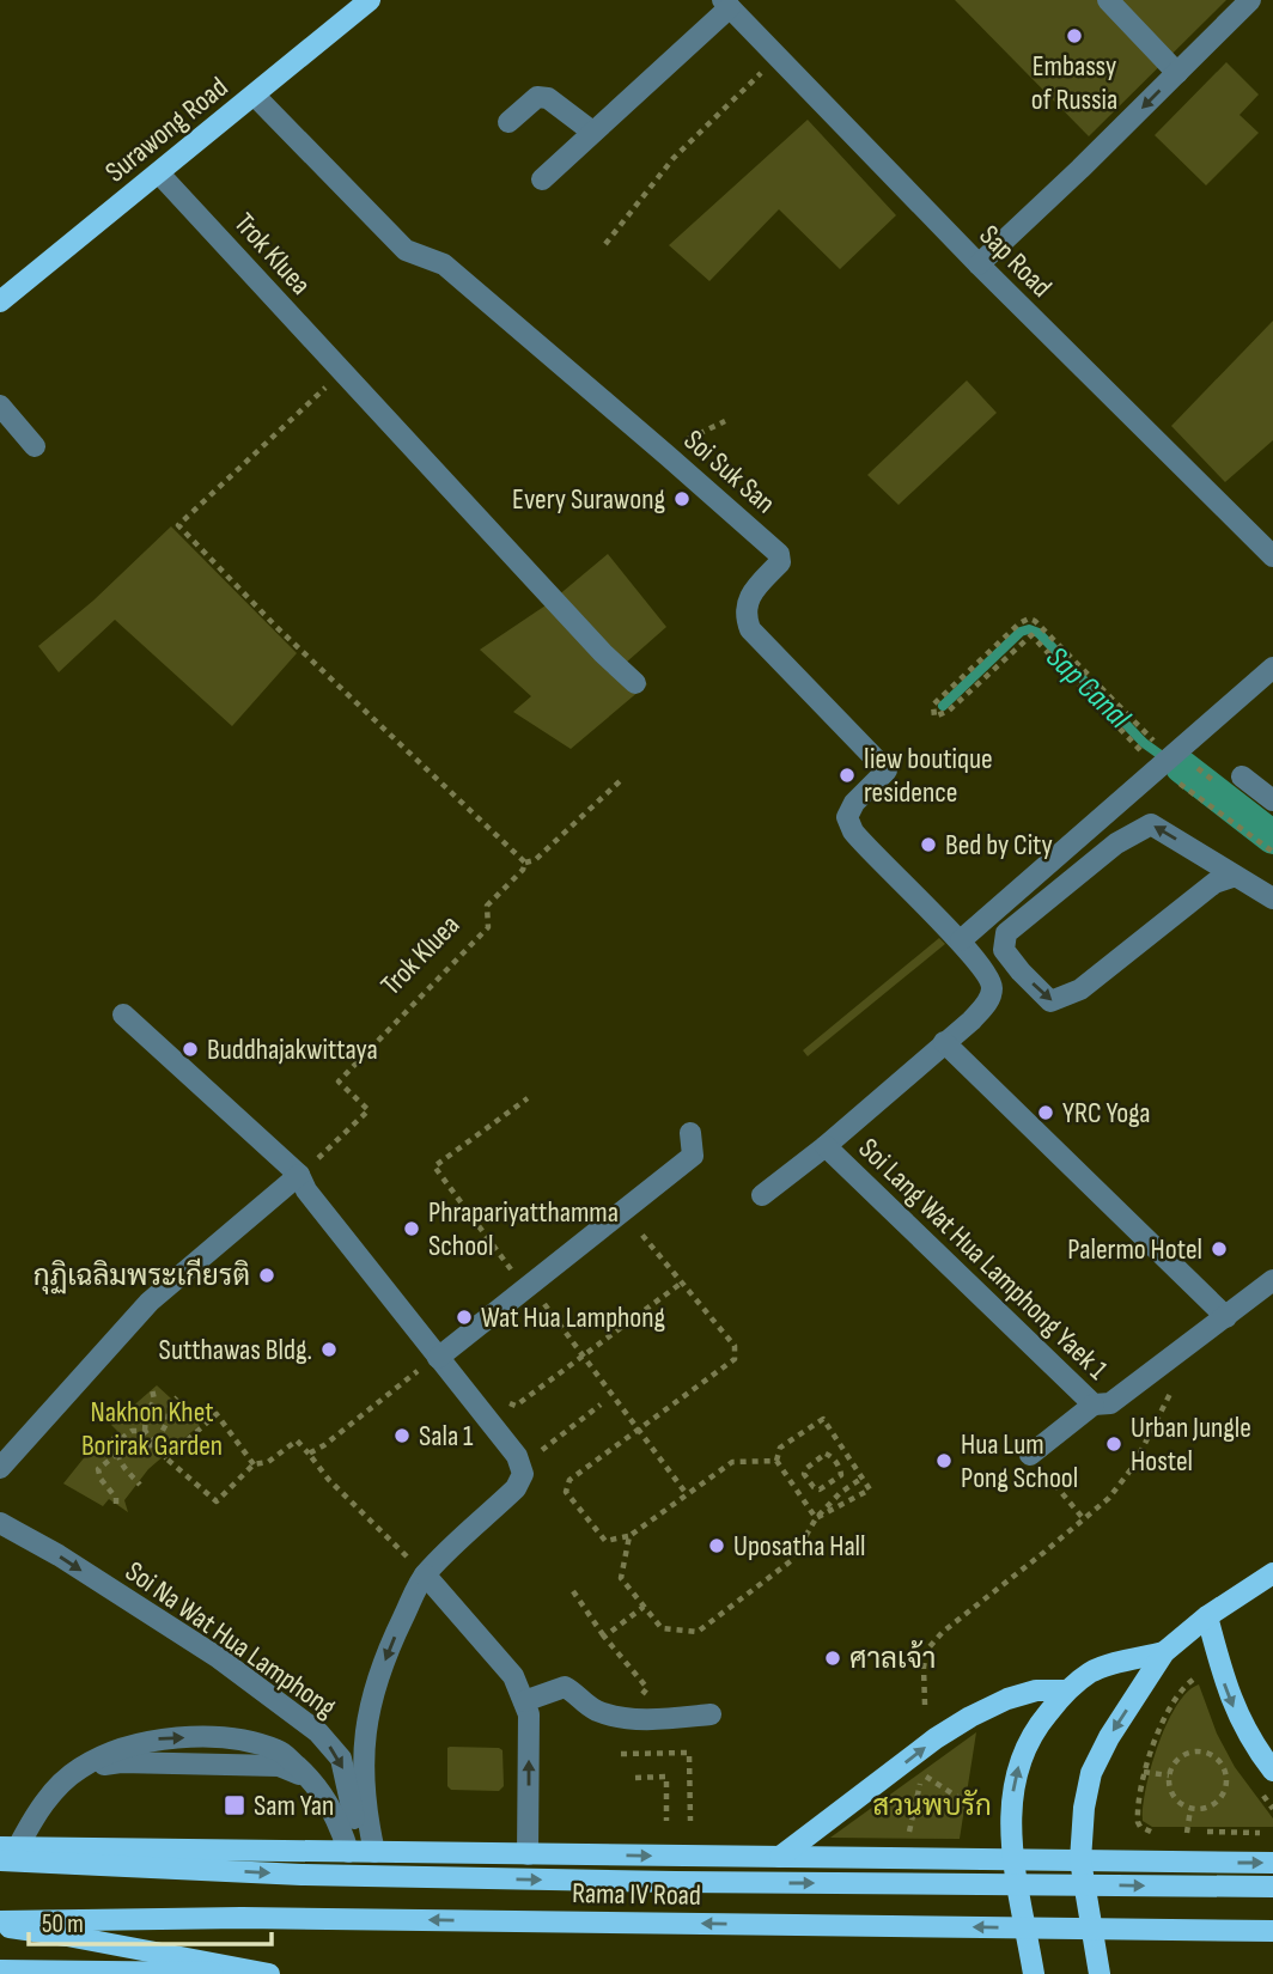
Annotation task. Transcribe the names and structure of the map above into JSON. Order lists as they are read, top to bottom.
{
  "streets": {
    "main road": ["Surawong Road", "Rama IV Road"],
    "street": [
      "Trok Kluea",
      "Sap Road",
      "Soi Suk San",
      "Soi Lang Wat Hua Lamphong Yaek 1",
      "Soi Na Wat Hua Lamphong"
    ]
  },
  "crossings": [
    ["Surawong Road", "Trok Kluea"],
    ["Surawong Road", "Soi Suk San"],
    ["Soi Suk San", "Soi Lang Wat Hua Lamphong Yaek 1"],
    ["Soi Na Wat Hua Lamphong", "Rama IV Road"]
  ],
  "one_way": ["Soi Na Wat Hua Lamphong"],
  "water": ["Sap Canal"],
  "parks": ["Nakhon Khet Borirak Garden", "สวนพบรัก"],
  "places": {
    "other": [
      "Embassy of Russia",
      "Every Surawong",
      "liew boutique residence",
      "Bed by City",
      "Buddhajakwittaya",
      "YRC Yoga",
      "Phrapariyatthamma School",
      "Palermo Hotel",
      "กุฏิเฉลิมพระเกียรติ",
      "Wat Hua Lamphong",
      "Sutthawas Bldg.",
      "Sala 1",
      "Urban Jungle Hostel",
      "Hua Lum Pong School",
      "Uposatha Hall",
      "ศาลเจ้า"
    ],
    "transit": ["Sam Yan"]
  },
  "scale_bar": "50 m"
}
